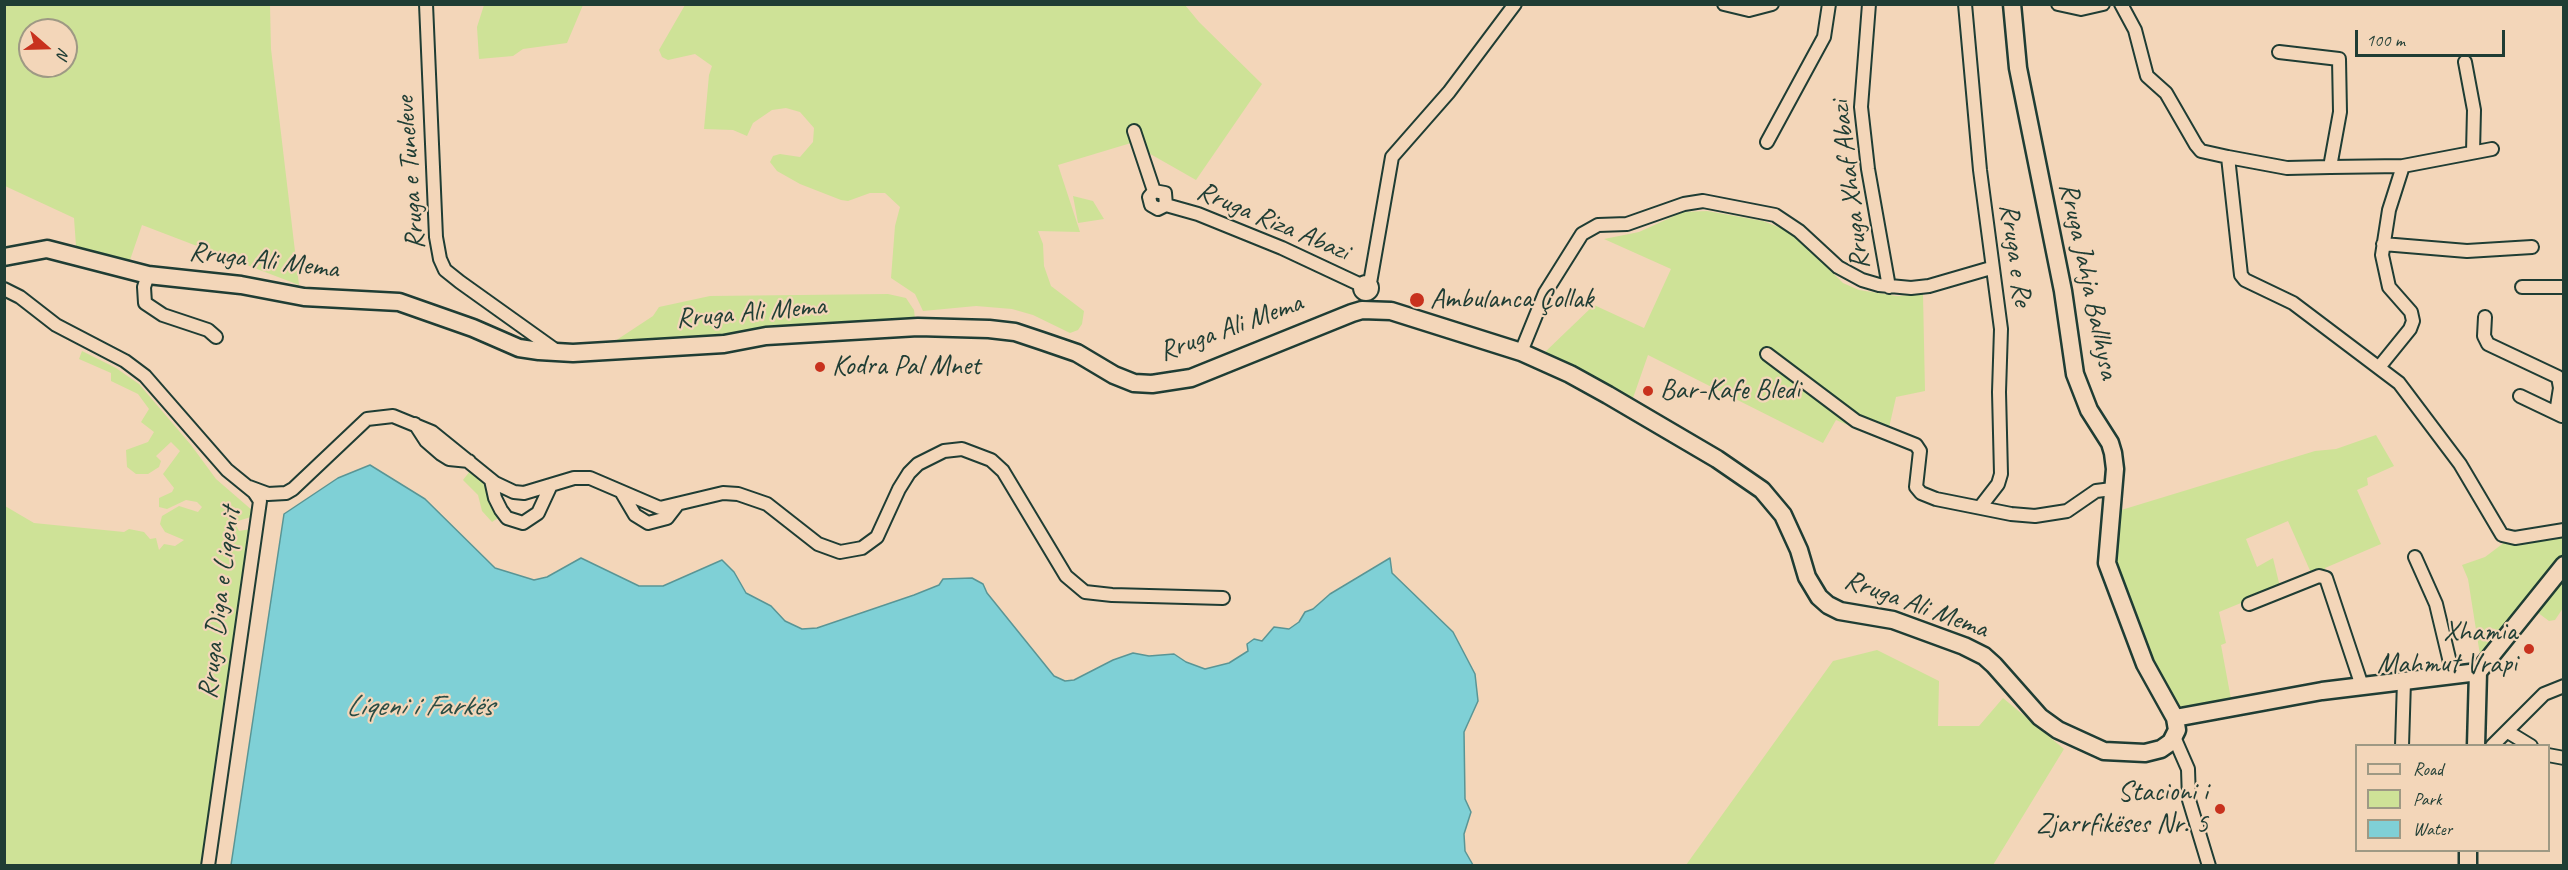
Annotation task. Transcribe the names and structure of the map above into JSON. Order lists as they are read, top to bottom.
{
  "streets": {
    "street": [
      "Rruga e Tuneleve",
      "Rruga Xhaf Abazi",
      "Rruga Riza Abazi",
      "Rruga e Re",
      "Rruga Ali Mema",
      "Rruga Jahja Ballhysa",
      "Rruga Diga e Liqenit"
    ]
  },
  "crossings": [
    ["Rruga e Tuneleve", "Rruga Ali Mema"],
    ["Rruga Xhaf Abazi", "Rruga e Re"],
    ["Rruga Xhaf Abazi", "Rruga Ali Mema"],
    ["Rruga Riza Abazi", "Rruga Ali Mema"]
  ],
  "water": ["Liqeni i Farkës"],
  "places": [
    "Ambulanca Çollak",
    "Kodra Pal Mnet",
    "Bar-Kafe Bledi",
    "Xhamia Mahmut Vrapi",
    "Stacioni i Zjarrfikëses Nr. 5"
  ],
  "legend": ["Road", "Park", "Water"],
  "scale_bar": "100 m",
  "north": "right"
}
